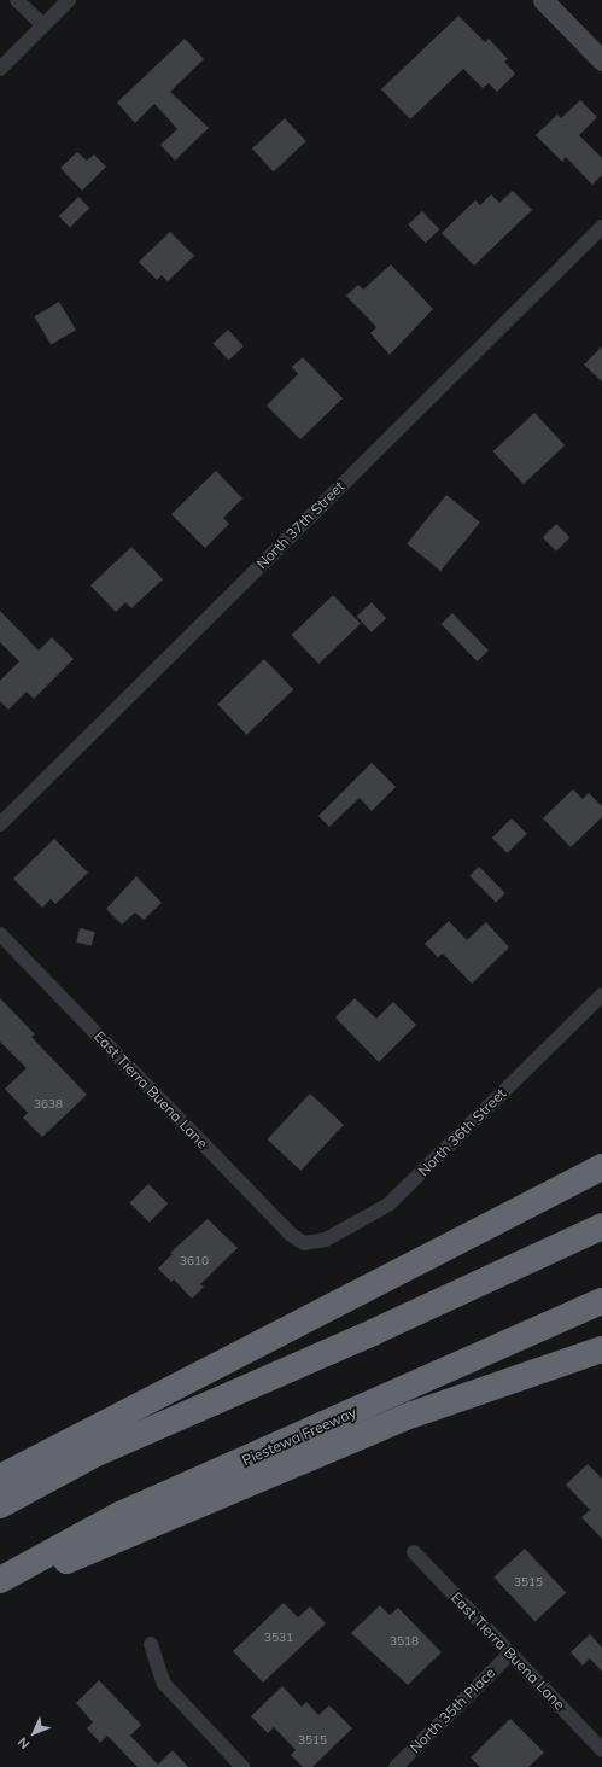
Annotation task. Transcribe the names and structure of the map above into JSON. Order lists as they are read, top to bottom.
{
  "streets": {
    "highway": ["Piestewa Freeway"],
    "street": [
      "North 37th Street",
      "East Tierra Buena Lane",
      "North 36th Street",
      "North 35th Place"
    ]
  },
  "crossings": [
    ["East Tierra Buena Lane", "North 36th Street"],
    ["East Tierra Buena Lane", "North 35th Place"]
  ],
  "house_numbers": [
    "3638",
    "3610",
    "3515",
    "3531",
    "3518",
    "3515"
  ],
  "north": "bottom left"
}
